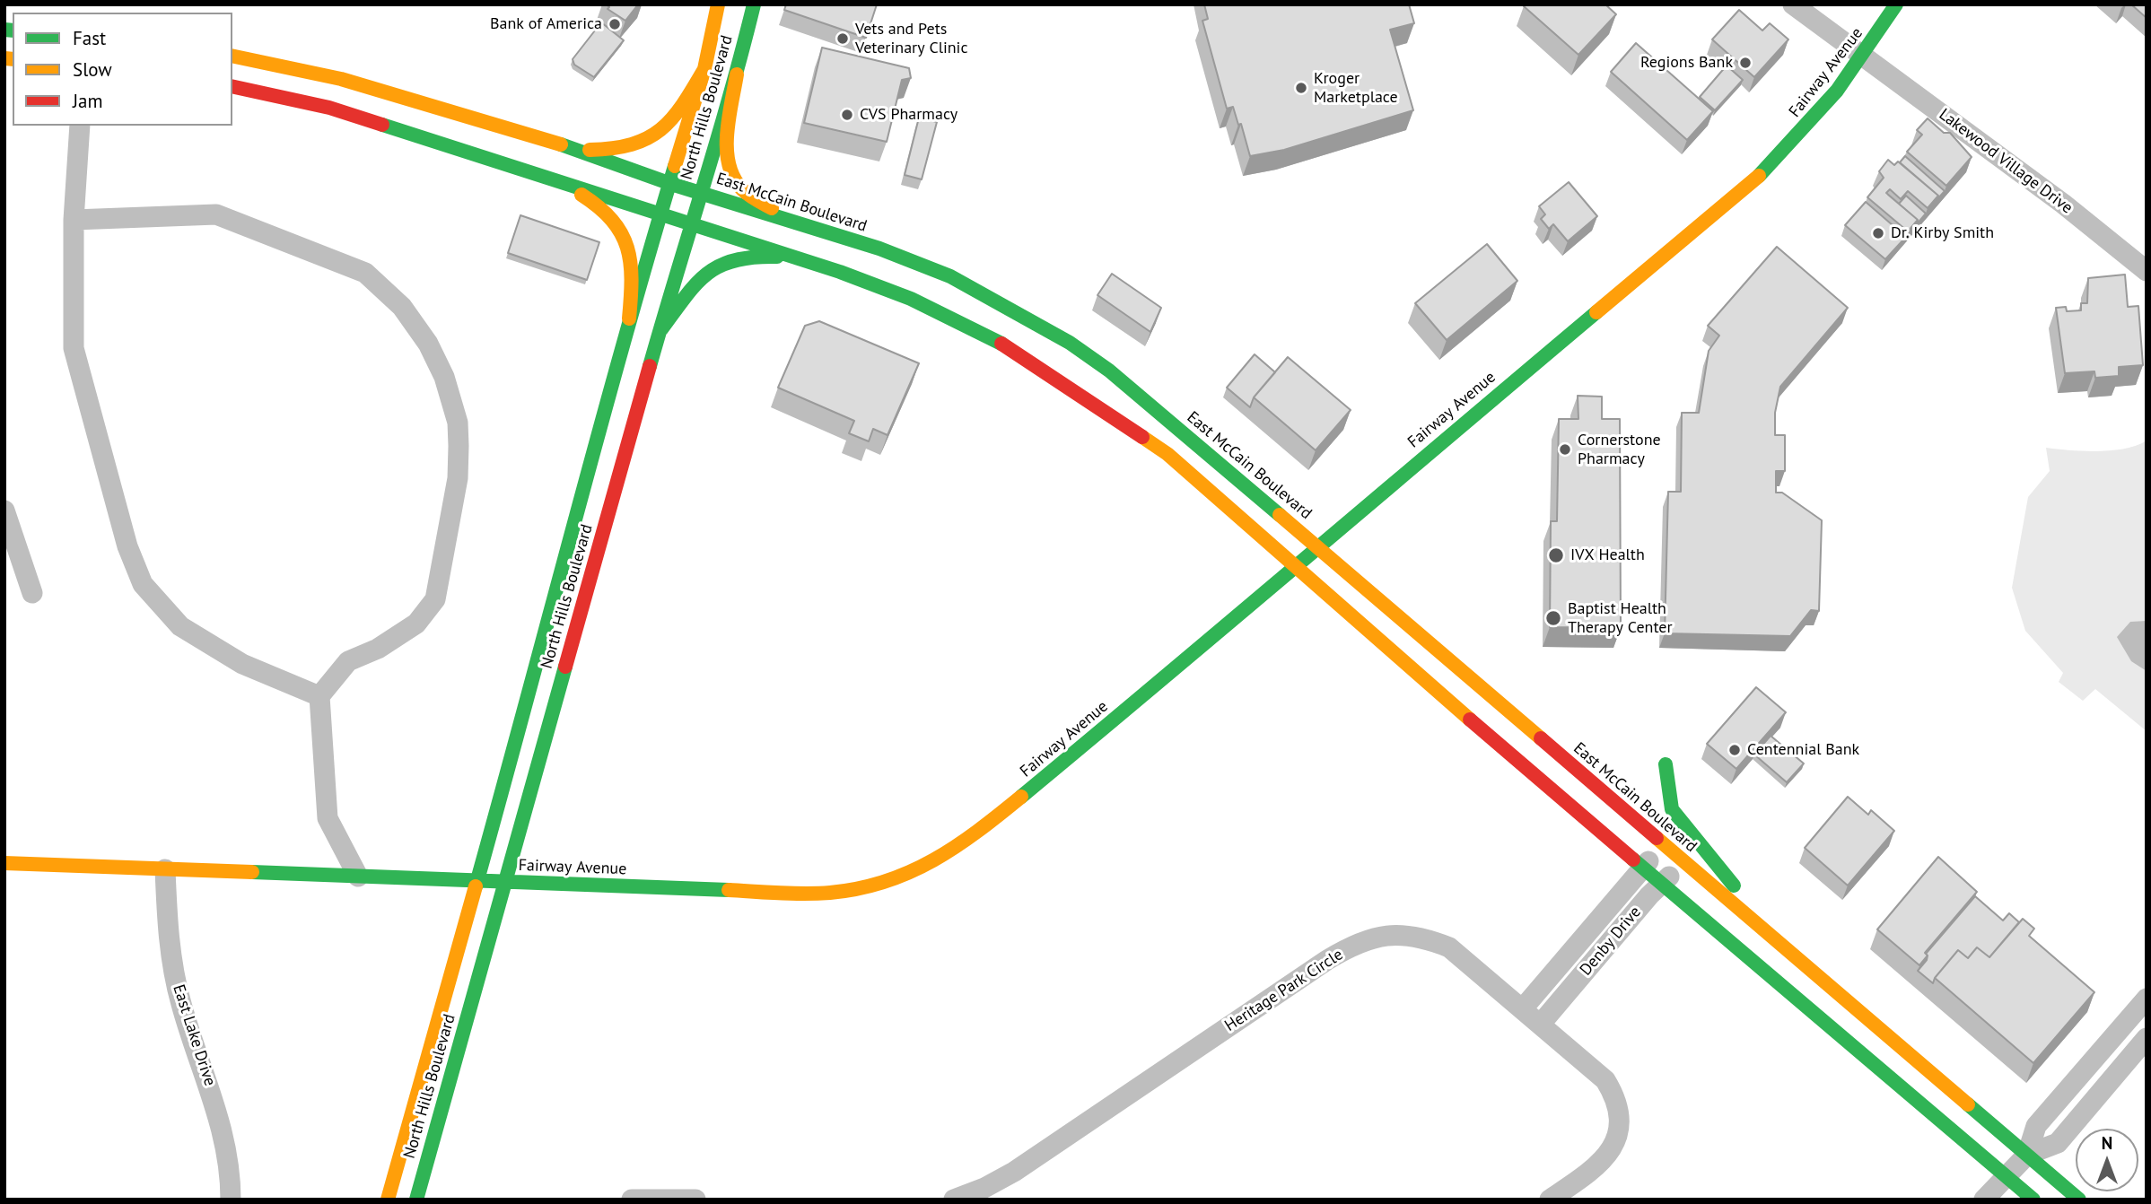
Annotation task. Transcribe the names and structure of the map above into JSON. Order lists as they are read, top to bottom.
{
  "streets": {
    "main road": ["Fairway Avenue", "North Hills Boulevard", "East McCain Boulevard"],
    "street": [
      "Lakewood Village Drive",
      "Denby Drive",
      "Heritage Park Circle",
      "East Lake Drive"
    ]
  },
  "crossings": [
    ["Fairway Avenue", "North Hills Boulevard"],
    ["Fairway Avenue", "Lakewood Village Drive"],
    ["Fairway Avenue", "East McCain Boulevard"],
    ["Fairway Avenue", "East Lake Drive"],
    ["North Hills Boulevard", "East McCain Boulevard"],
    ["East McCain Boulevard", "Denby Drive"],
    ["Denby Drive", "Heritage Park Circle"]
  ],
  "places": [
    "Bank of America",
    "Vets and Pets Veterinary Clinic",
    "Regions Bank",
    "Kroger Marketplace",
    "CVS Pharmacy",
    "Dr. Kirby Smith",
    "Cornerstone Pharmacy",
    "IVX Health",
    "Baptist Health Therapy Center",
    "Centennial Bank"
  ],
  "legend": ["Fast", "Slow", "Jam"],
  "north": "top"
}
